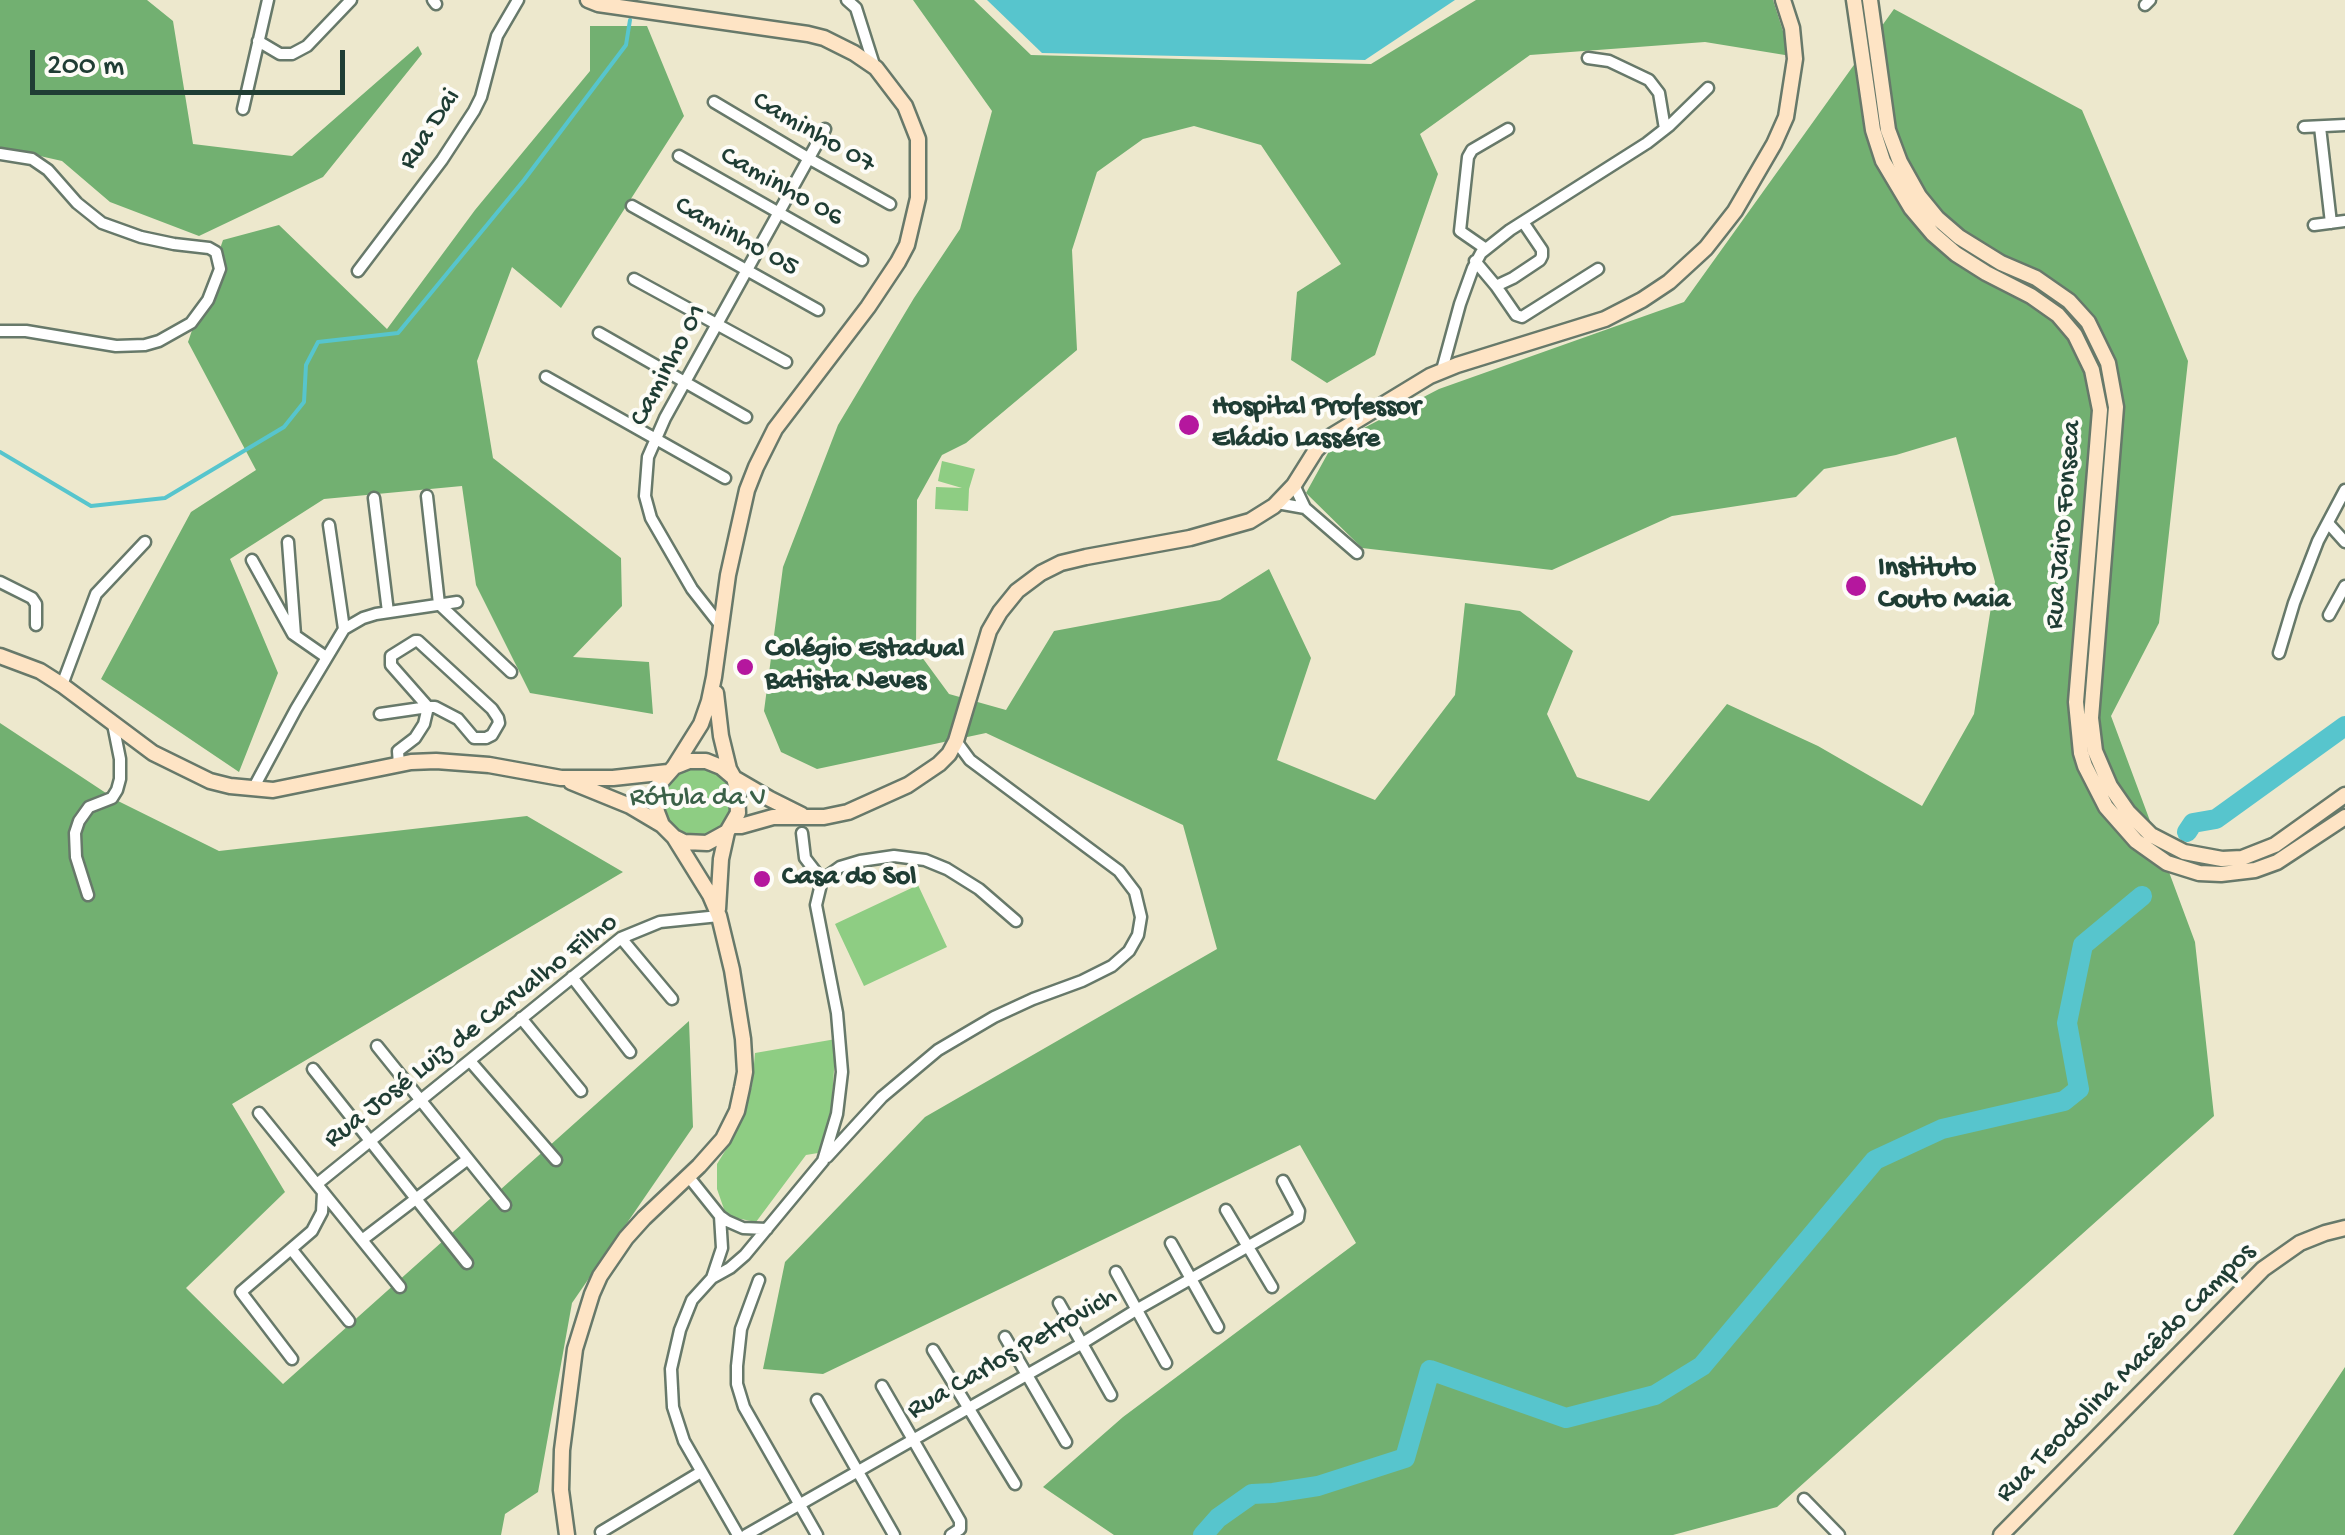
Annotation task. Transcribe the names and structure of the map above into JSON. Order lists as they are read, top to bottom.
{
  "streets": {
    "main road": ["Rua Jairo Fonseca", "Rua Teodolina Macêdo Campos"],
    "street": [
      "Rua Dai",
      "Caminho 07",
      "Caminho 06",
      "Caminho 05",
      "Caminho 01",
      "Rua José Luiz de Carvalho Filho",
      "Rua Carlos Petrovich"
    ]
  },
  "crossings": [
    ["Caminho 07", "Caminho 01"],
    ["Caminho 06", "Caminho 01"],
    ["Caminho 05", "Caminho 01"]
  ],
  "parks": ["Rótula da V"],
  "places": [
    "Hospital Professor Eládio Lassére",
    "Instituto Couto Maia",
    "Colégio Estadual Batista Neves",
    "Casa do Sol"
  ],
  "scale_bar": "200 m"
}
